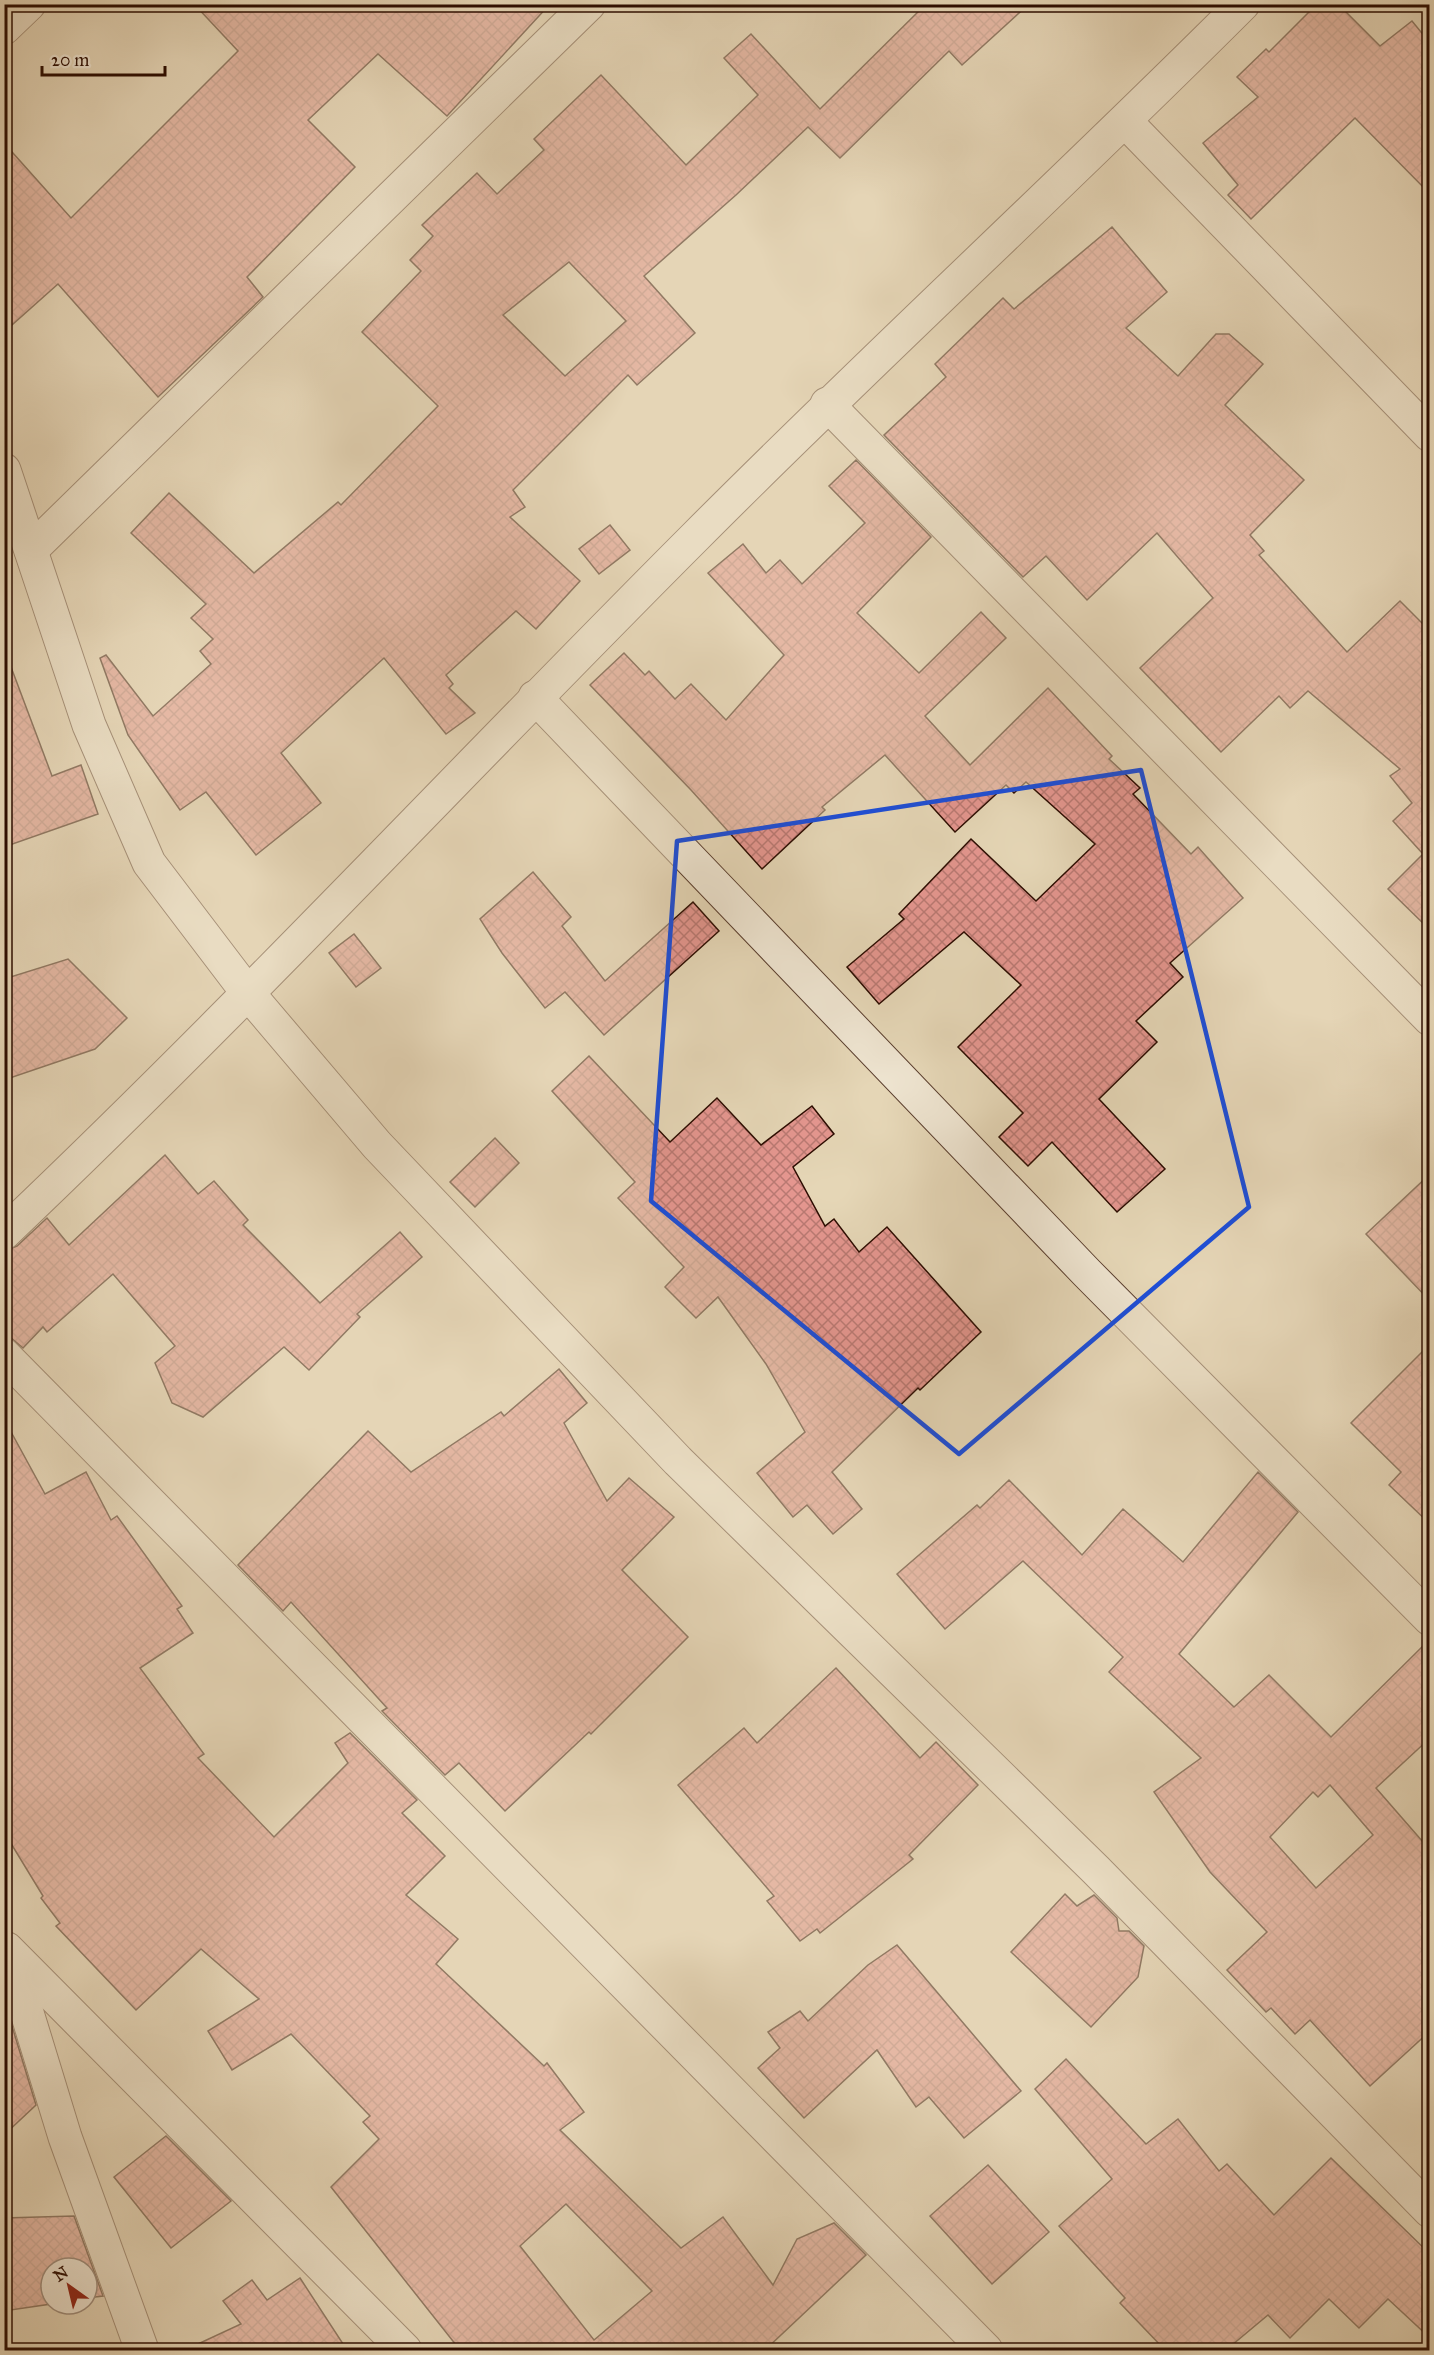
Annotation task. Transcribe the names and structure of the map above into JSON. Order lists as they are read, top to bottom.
{
  "scale_bar": "20 m",
  "north": "top left"
}
